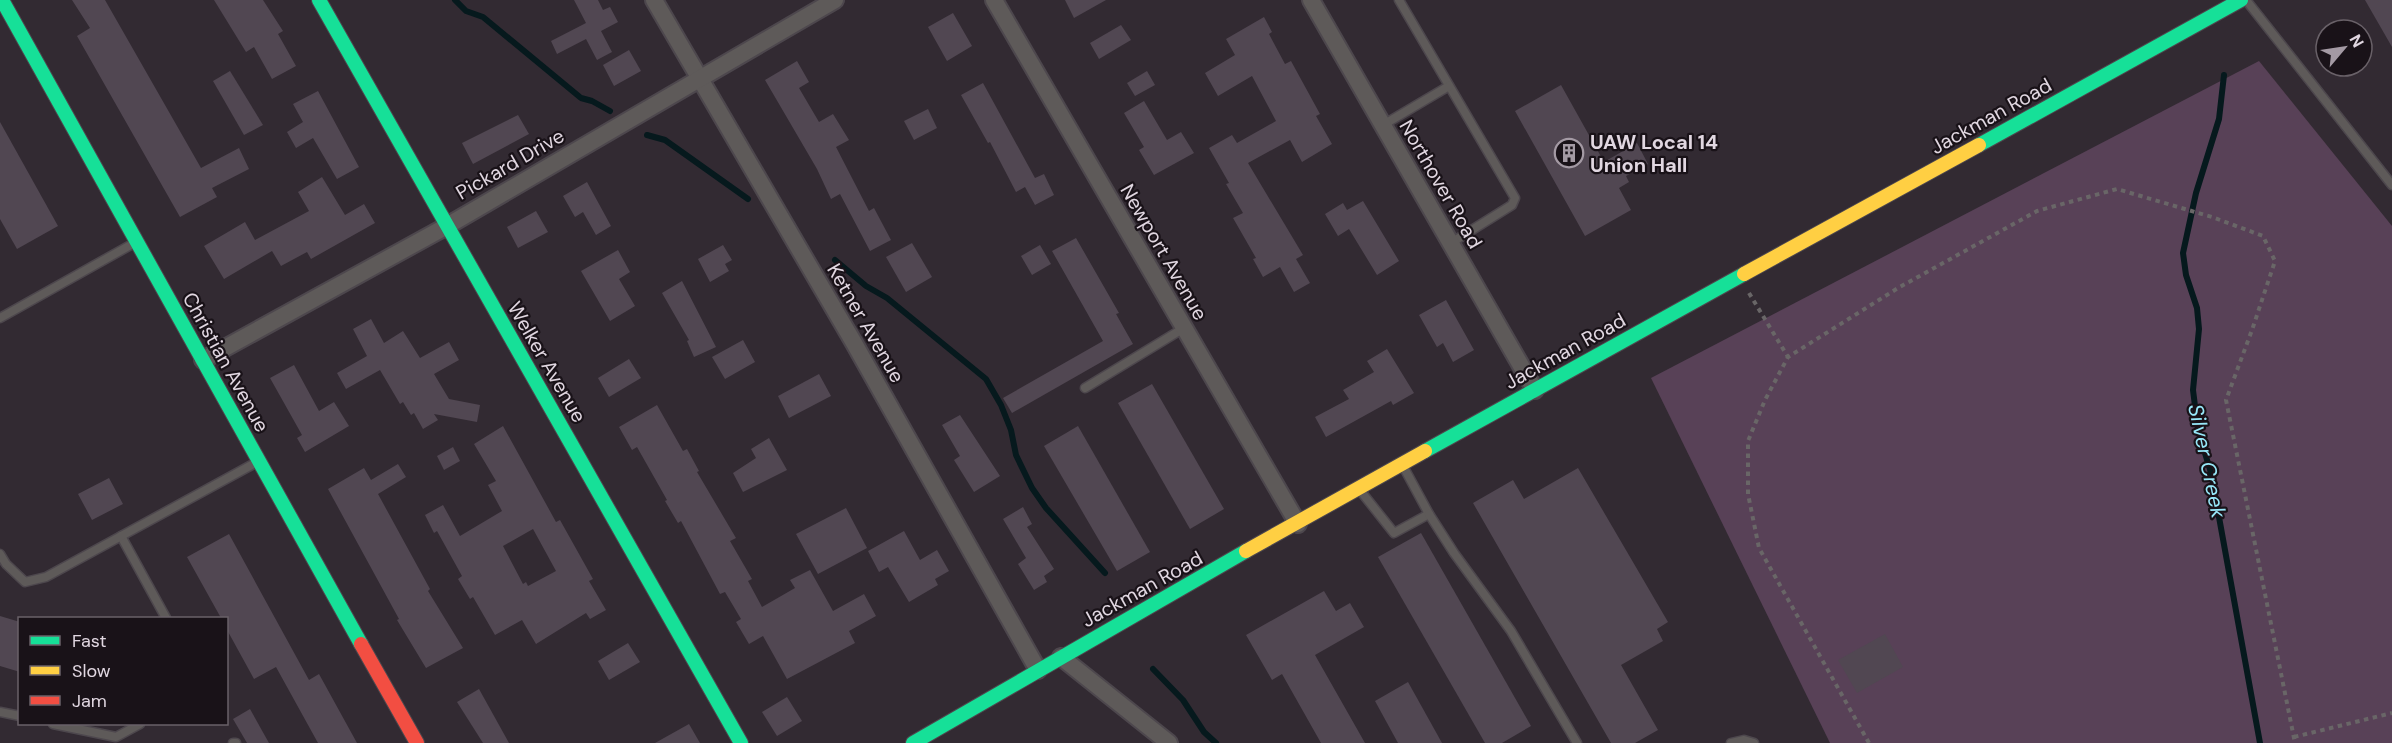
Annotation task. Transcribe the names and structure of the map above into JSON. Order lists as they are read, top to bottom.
{
  "streets": {
    "street": [
      "Jackman Road",
      "Pickard Drive",
      "Northover Road",
      "Newport Avenue",
      "Ketner Avenue",
      "Christian Avenue",
      "Welker Avenue"
    ]
  },
  "crossings": [
    ["Jackman Road", "Northover Road"],
    ["Jackman Road", "Newport Avenue"],
    ["Jackman Road", "Ketner Avenue"],
    ["Pickard Drive", "Ketner Avenue"],
    ["Pickard Drive", "Christian Avenue"],
    ["Pickard Drive", "Welker Avenue"]
  ],
  "water": ["Silver Creek"],
  "places": {
    "building": ["UAW Local 14 Union Hall"]
  },
  "legend": ["Fast", "Slow", "Jam"],
  "north": "top right"
}
